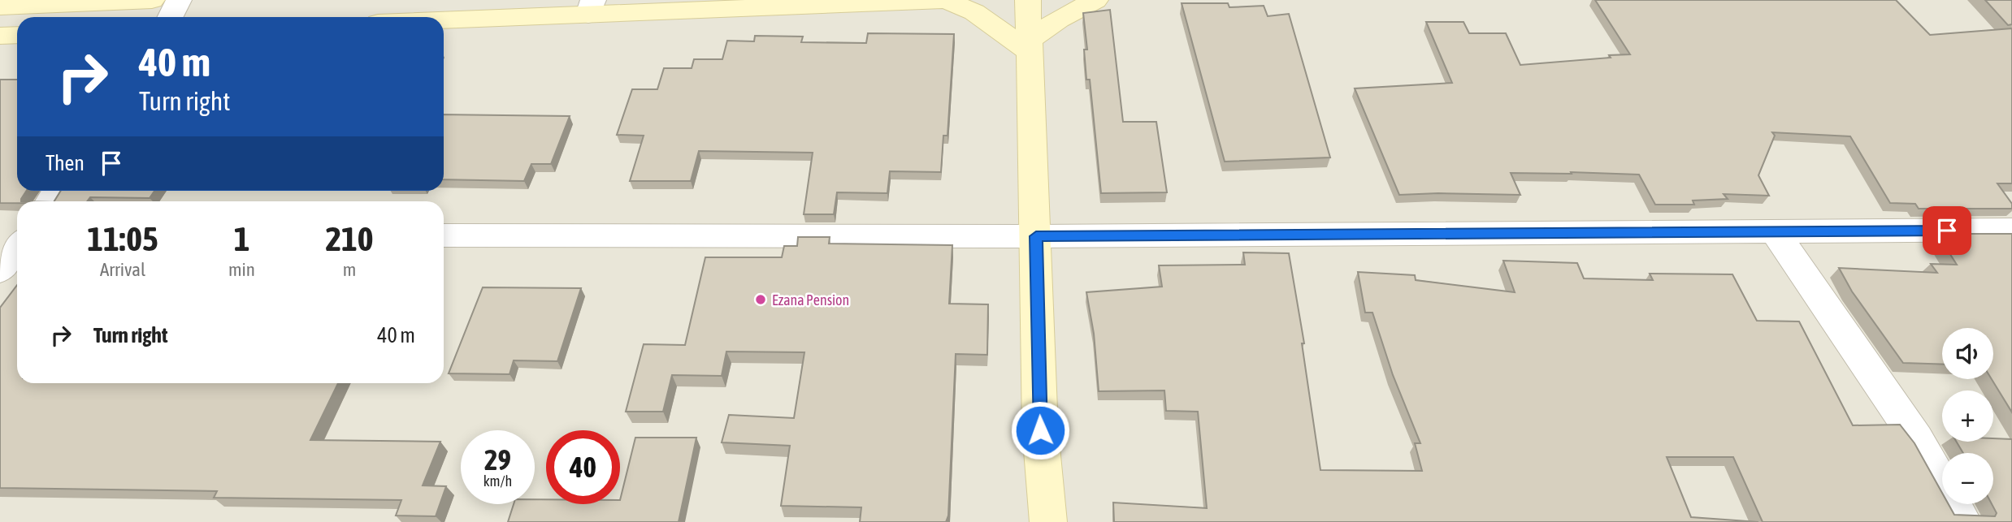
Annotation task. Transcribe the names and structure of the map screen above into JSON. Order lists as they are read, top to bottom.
{
  "places": ["Ezana Pension"],
  "page": {
    "turn": ["40 m", "Turn right"],
    "then": "Then",
    "eta": [
      "11:05",
      "Arrival",
      "1",
      "min",
      "210",
      "m"
    ],
    "list": [
      {
        "name": "Turn right",
        "value": "40 m"
      }
    ],
    "map_buttons": ["+", "−"],
    "speed": "29 km/h",
    "limit": "40"
  }
}
